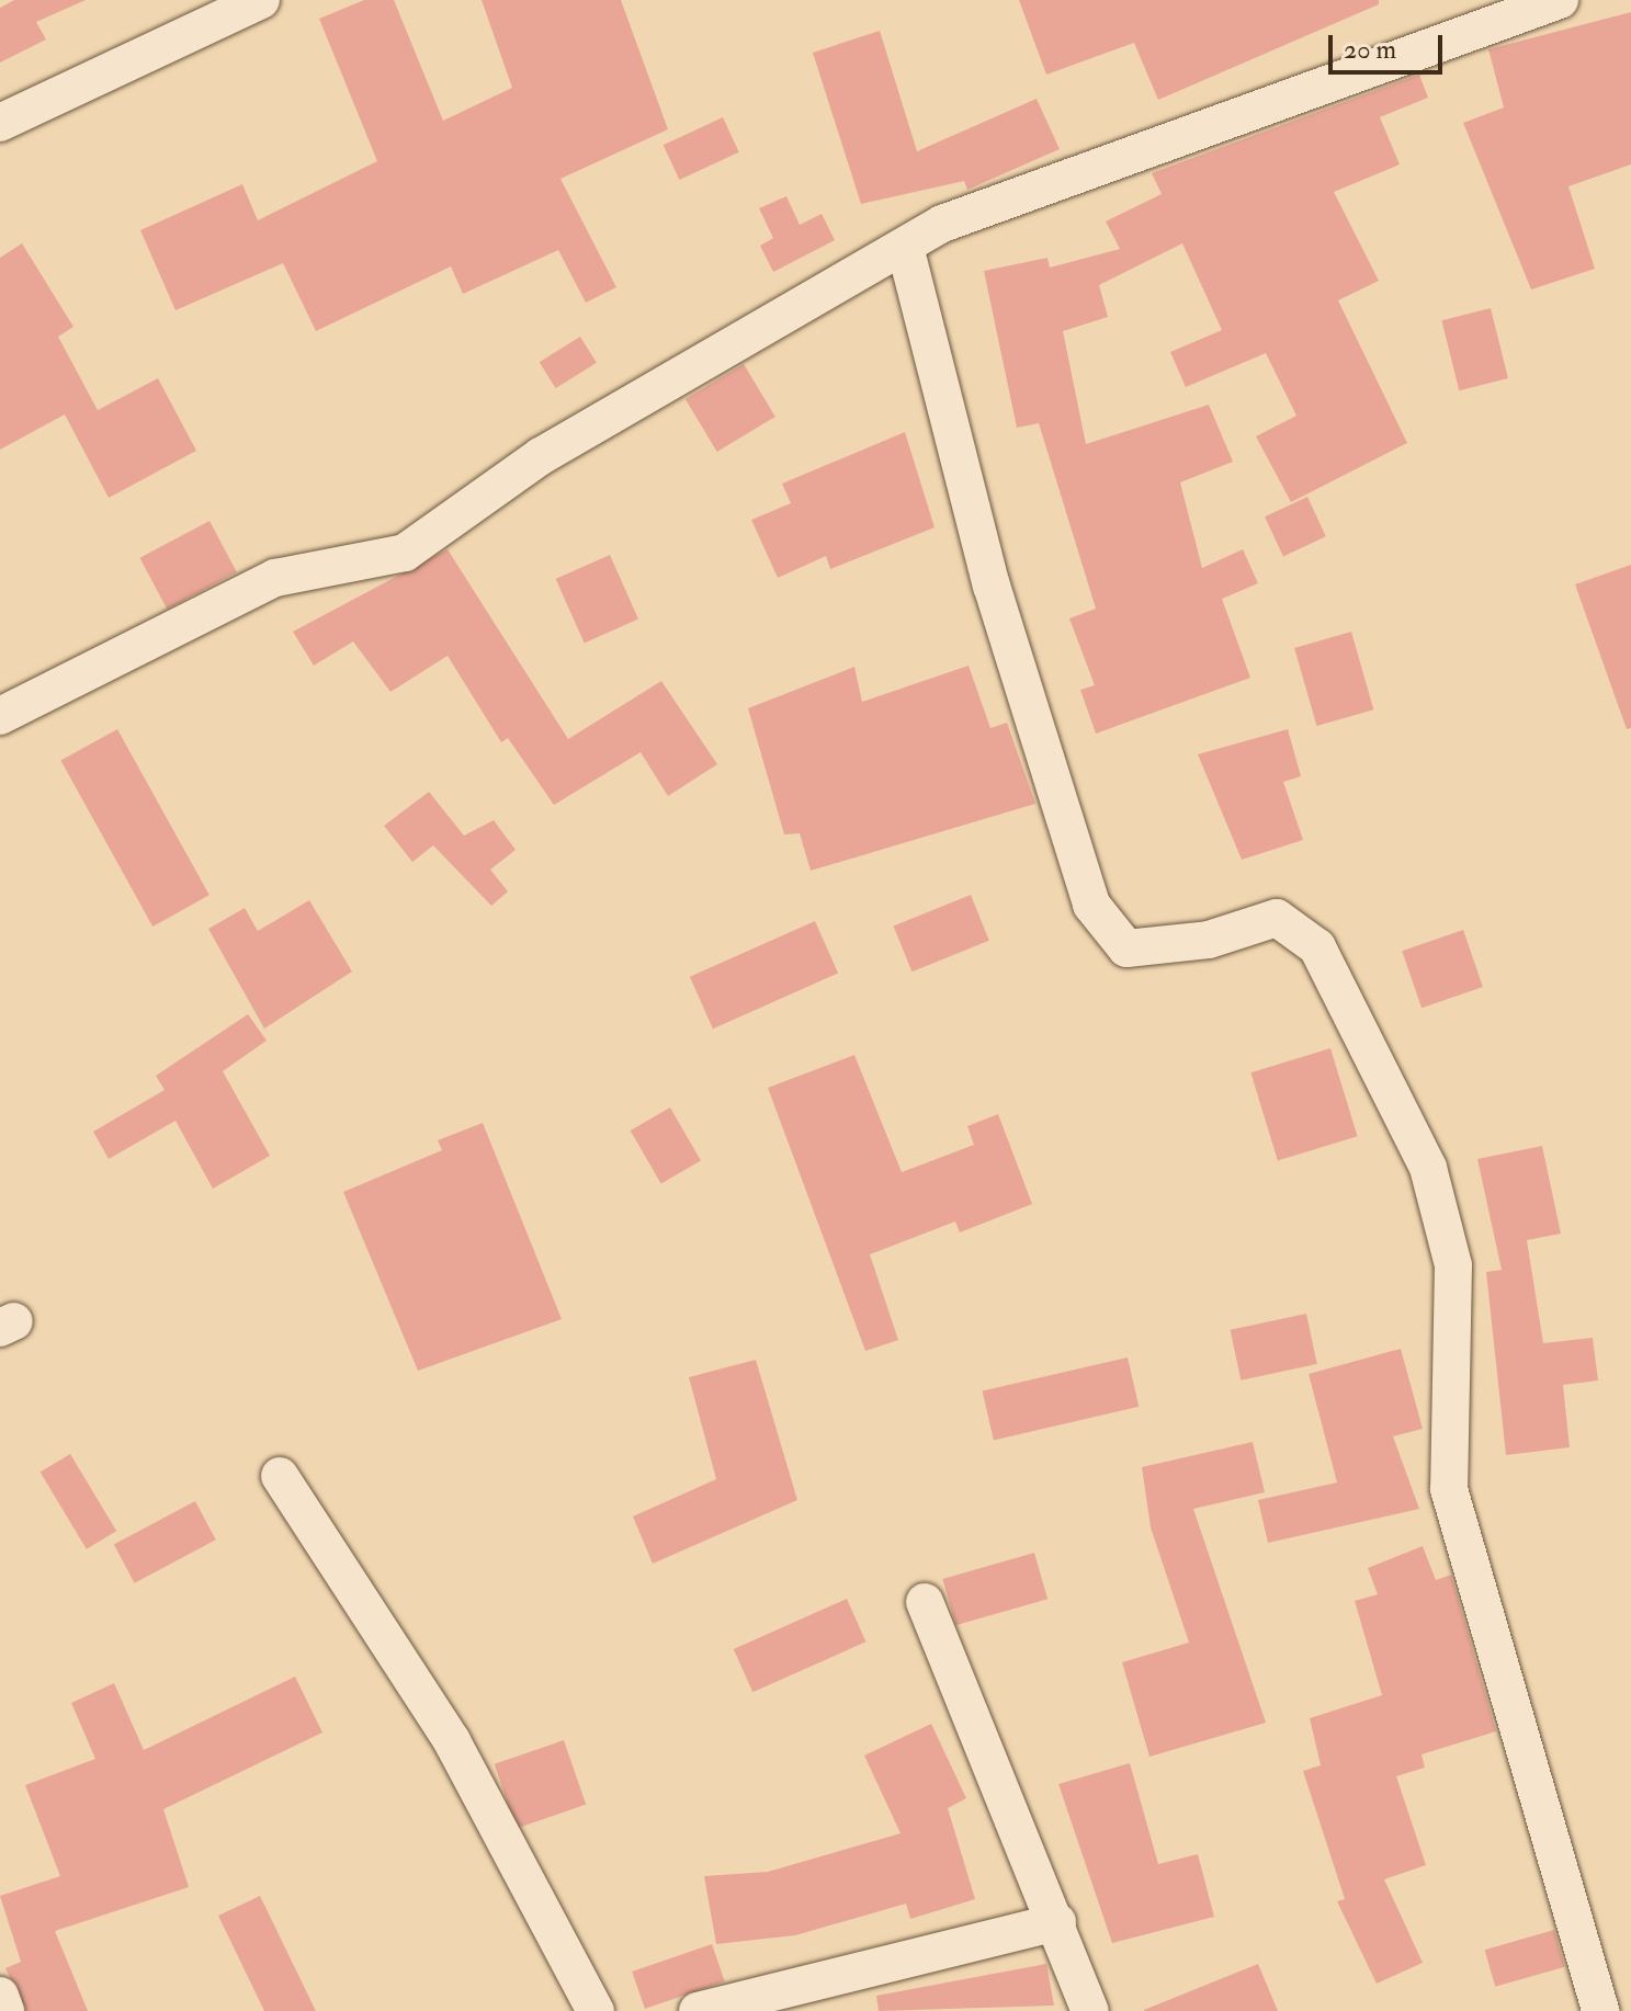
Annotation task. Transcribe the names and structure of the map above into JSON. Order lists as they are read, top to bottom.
{
  "scale_bar": "20 m"
}
